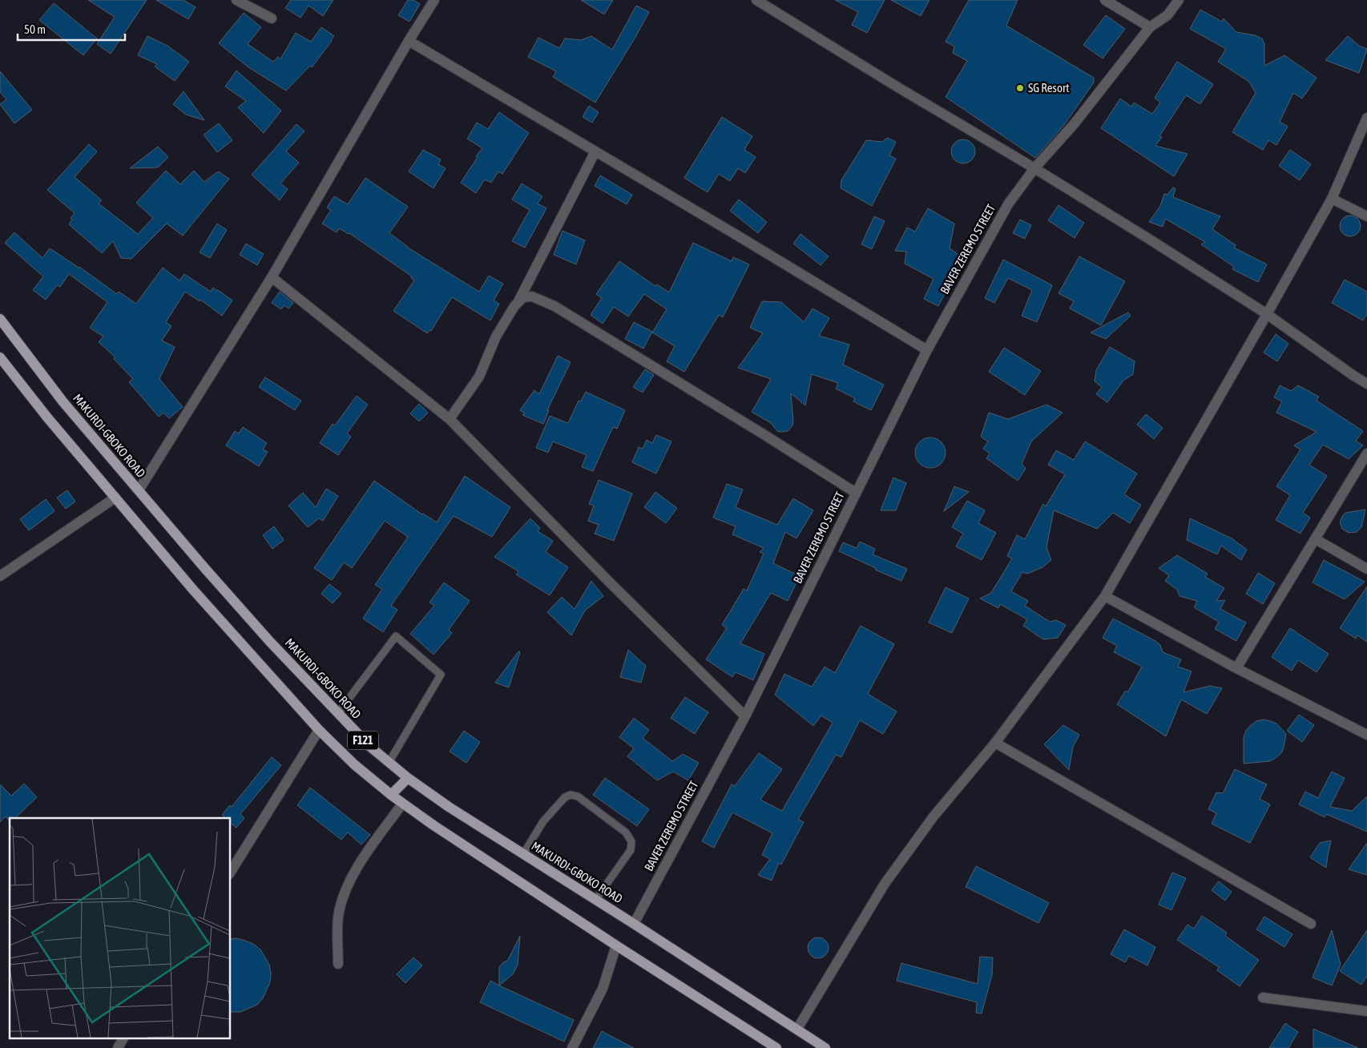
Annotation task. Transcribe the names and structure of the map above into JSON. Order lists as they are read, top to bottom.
{
  "streets": {
    "main road": ["MAKURDI-GBOKO ROAD", "F121"],
    "street": ["BAVER ZEREMO STREET"]
  },
  "crossings": [
    ["BAVER ZEREMO STREET", "MAKURDI-GBOKO ROAD"]
  ],
  "places": ["SG Resort"],
  "scale_bar": "50 m"
}
